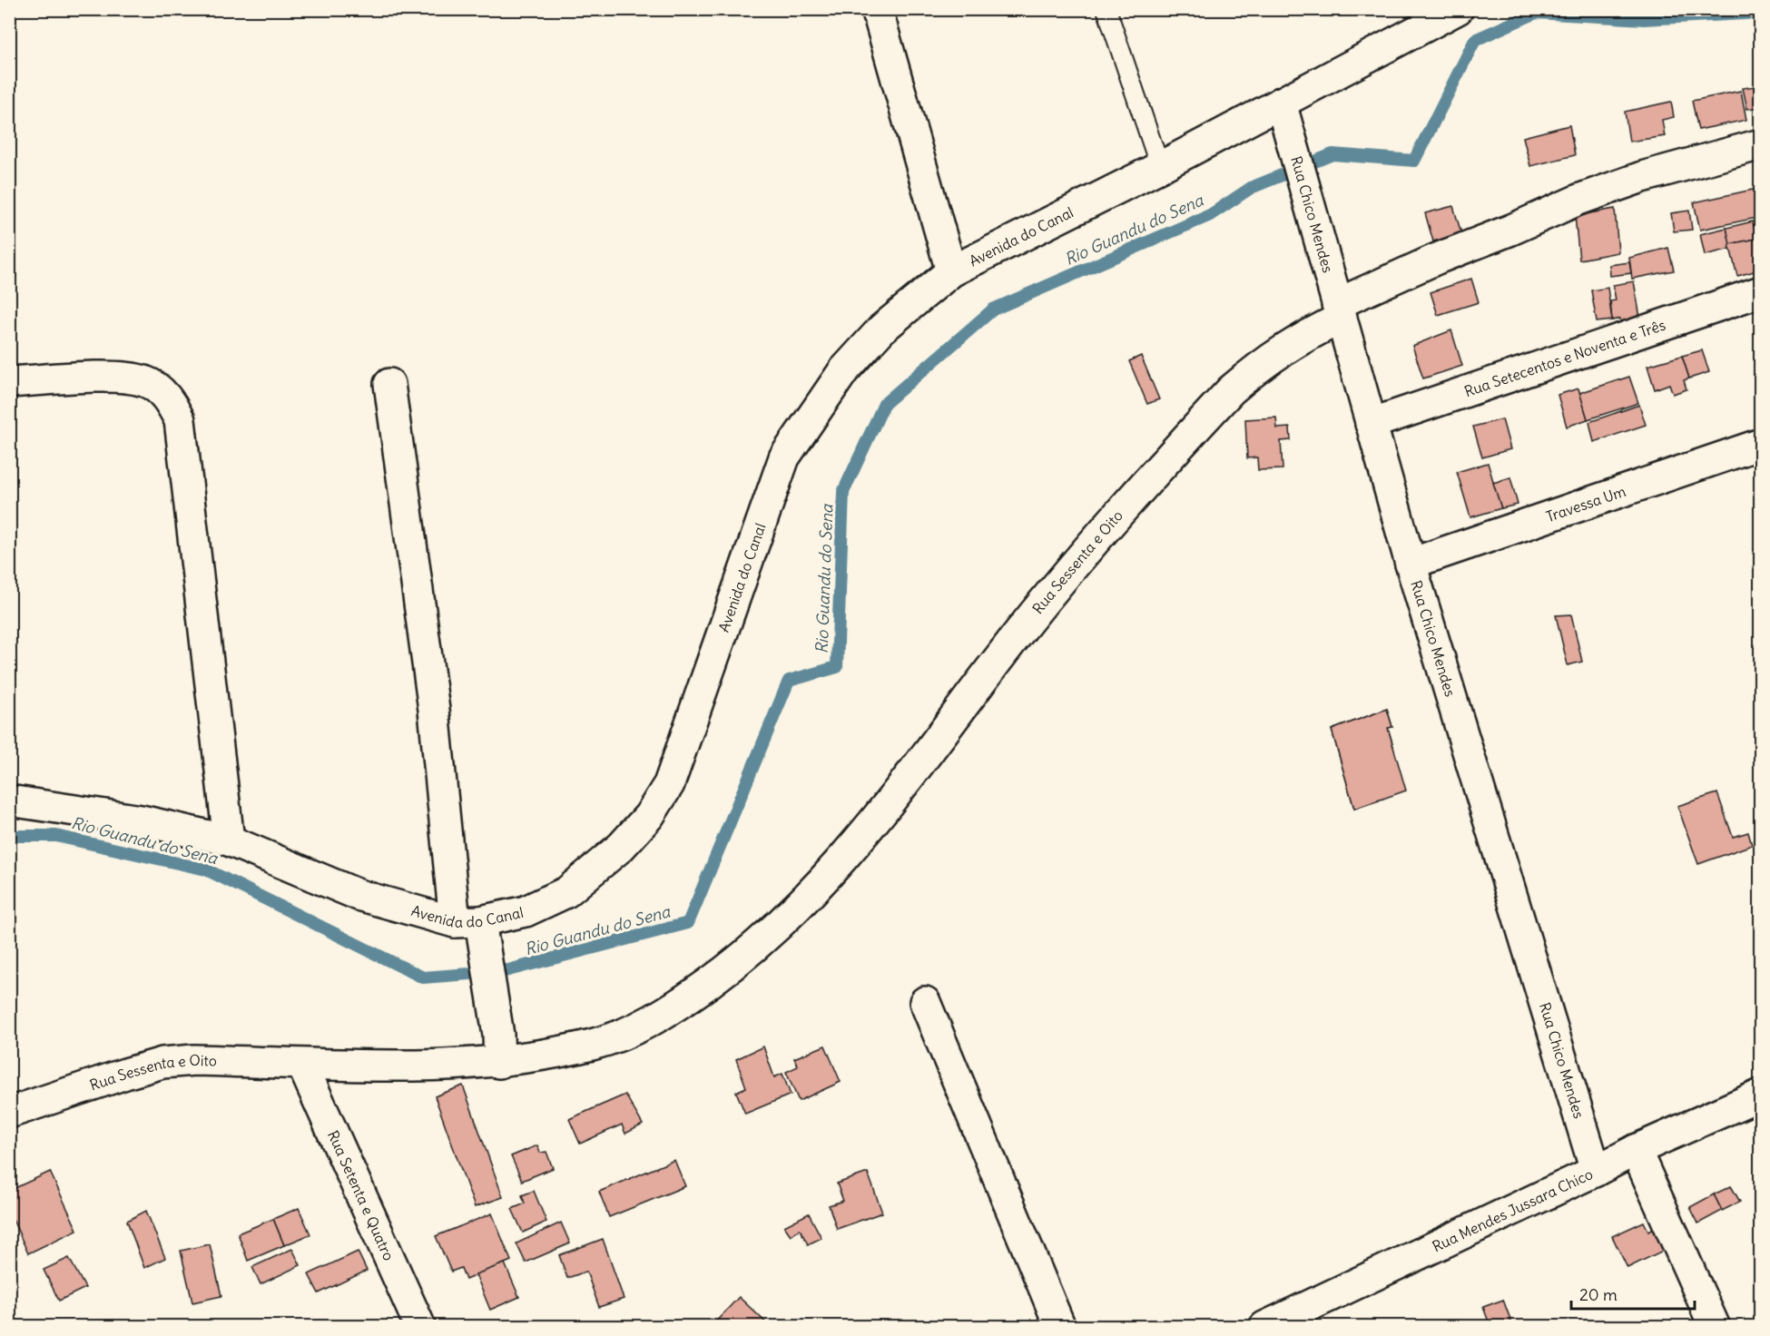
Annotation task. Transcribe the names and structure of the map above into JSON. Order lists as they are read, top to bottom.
{
  "streets": {
    "street": [
      "Rua Chico Mendes",
      "Avenida do Canal",
      "Rua Setecentos e Noventa e Três",
      "Travessa Um",
      "Rua Sessenta e Oito",
      "Rua Setenta e Quatro",
      "Rua Mendes Jussara Chico"
    ]
  },
  "crossings": [
    ["Rua Chico Mendes", "Avenida do Canal"],
    ["Rua Chico Mendes", "Rua Setecentos e Noventa e Três"],
    ["Rua Chico Mendes", "Travessa Um"],
    ["Rua Chico Mendes", "Rua Sessenta e Oito"],
    ["Rua Chico Mendes", "Rua Mendes Jussara Chico"],
    ["Rua Sessenta e Oito", "Rua Setenta e Quatro"]
  ],
  "water": ["Rio Guandu do Sena"],
  "scale_bar": "20 m"
}
